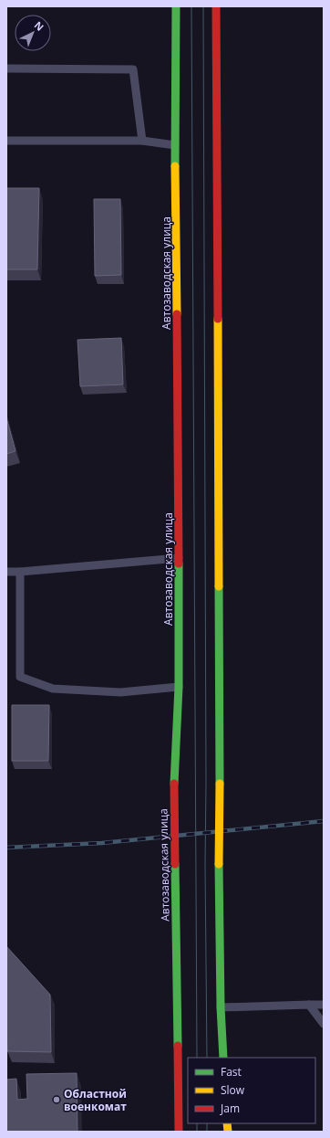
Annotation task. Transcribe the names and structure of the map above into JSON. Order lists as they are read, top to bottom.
{
  "streets": {
    "main road": ["Автозаводская улица"]
  },
  "places": ["Областной военкомат"],
  "legend": ["Fast", "Slow", "Jam"],
  "north": "top right"
}
